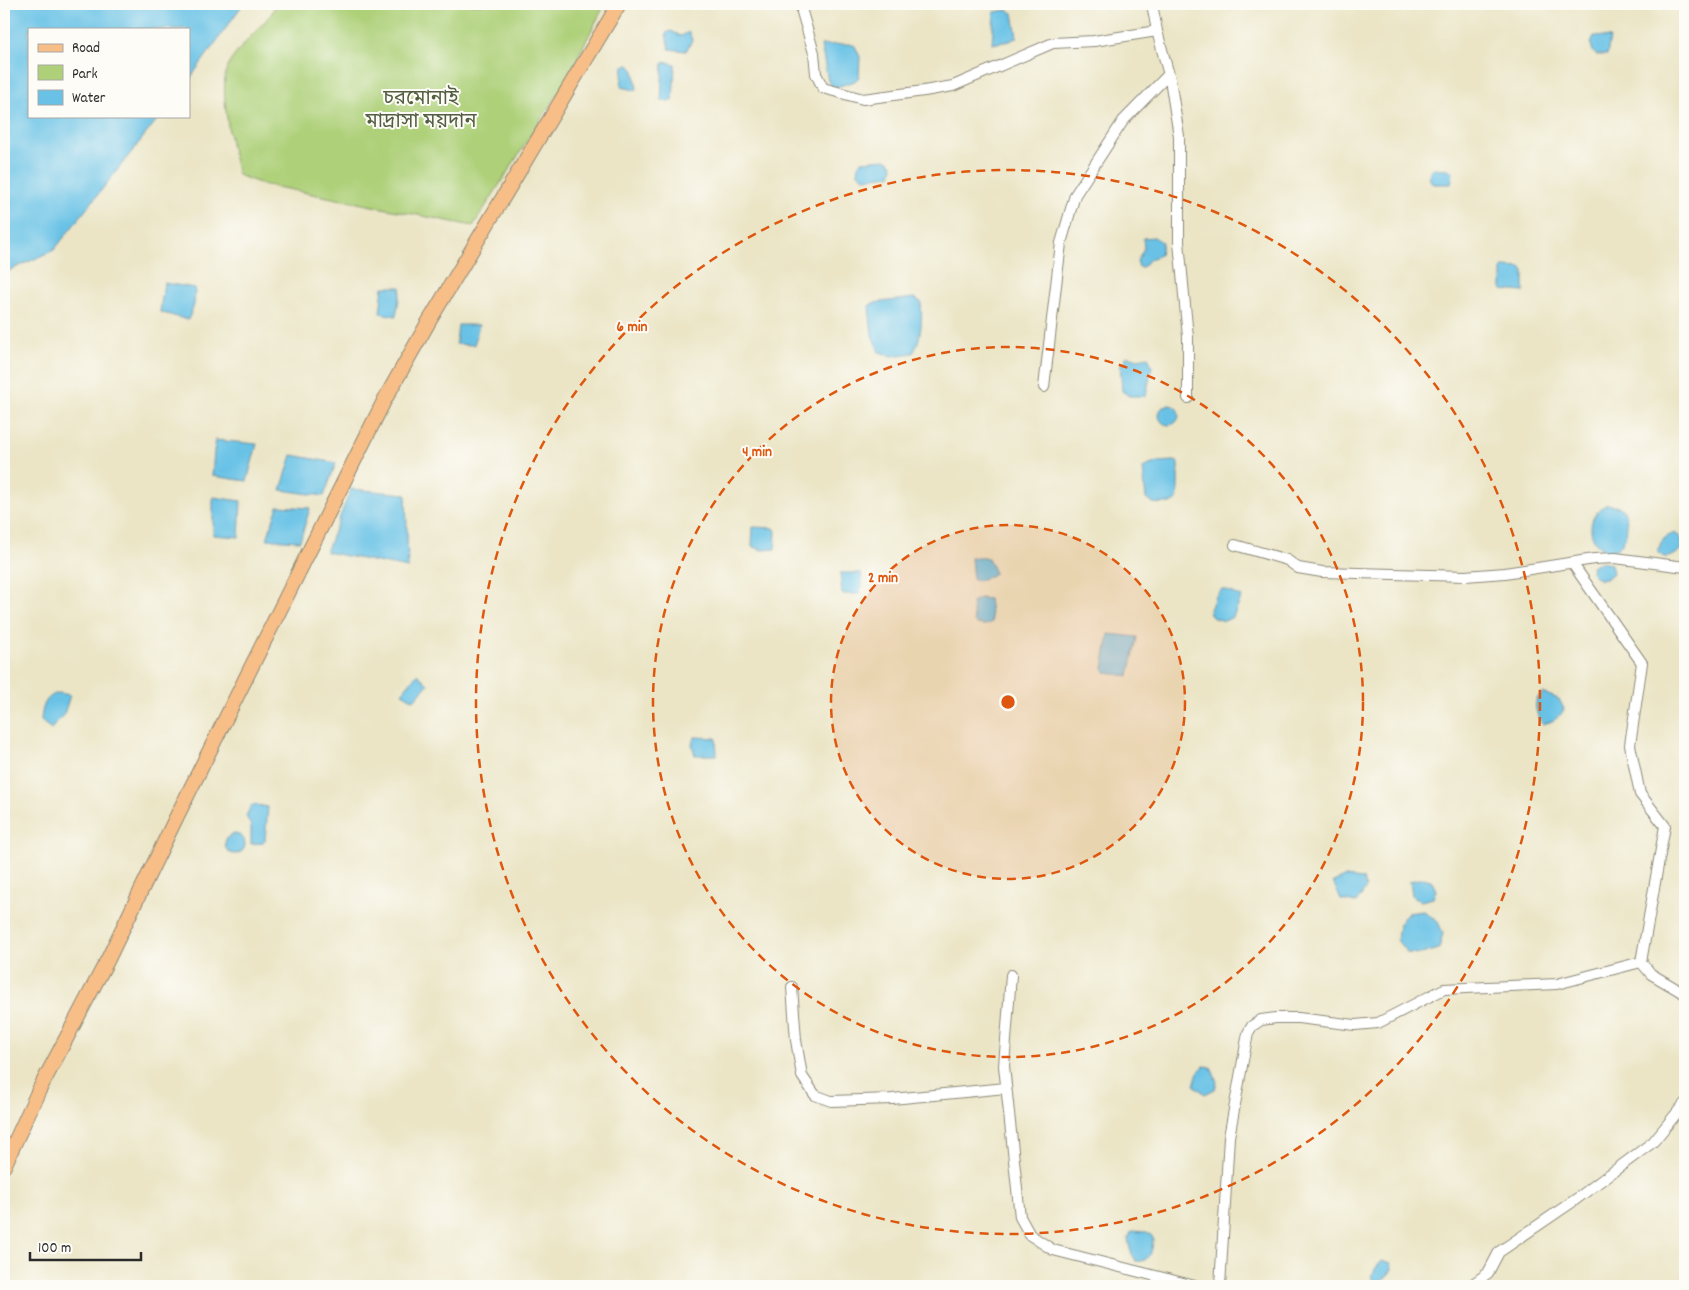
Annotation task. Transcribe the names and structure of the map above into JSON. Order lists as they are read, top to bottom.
{
  "parks": ["চরমোনাই মাদ্রাসা ময়দান"],
  "legend": ["Road", "Park", "Water"],
  "scale_bar": "100 m",
  "rings": ["6 min", "4 min", "2 min"]
}
